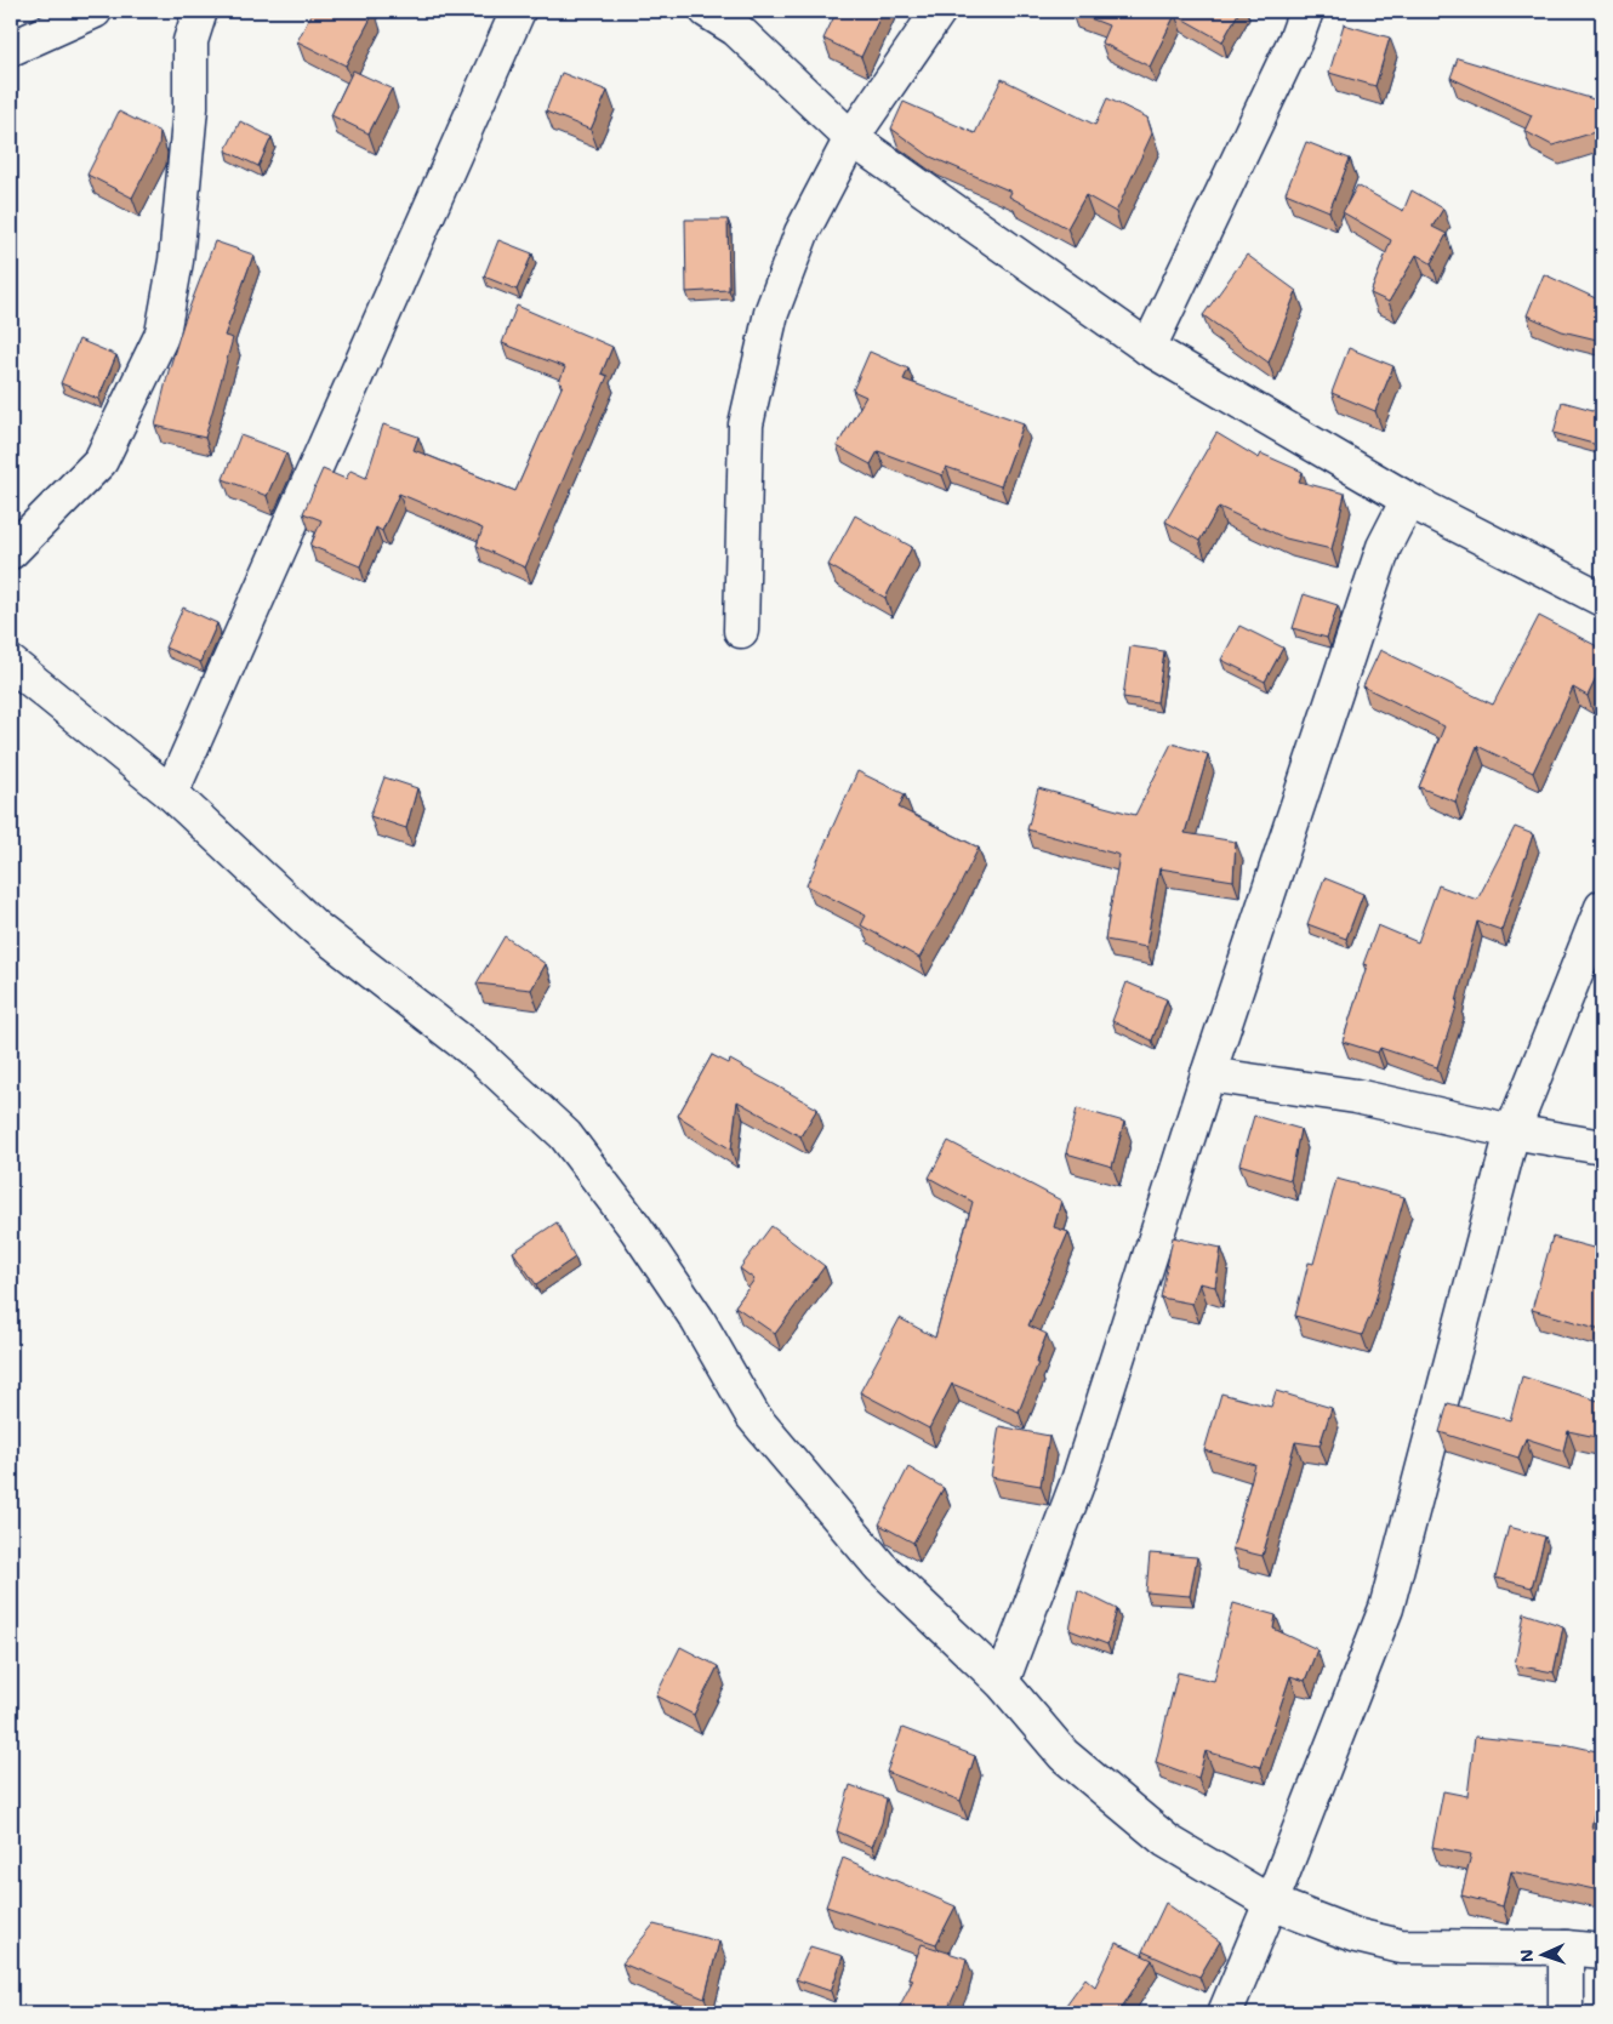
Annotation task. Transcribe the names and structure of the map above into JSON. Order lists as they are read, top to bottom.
{
  "north": "left"
}
